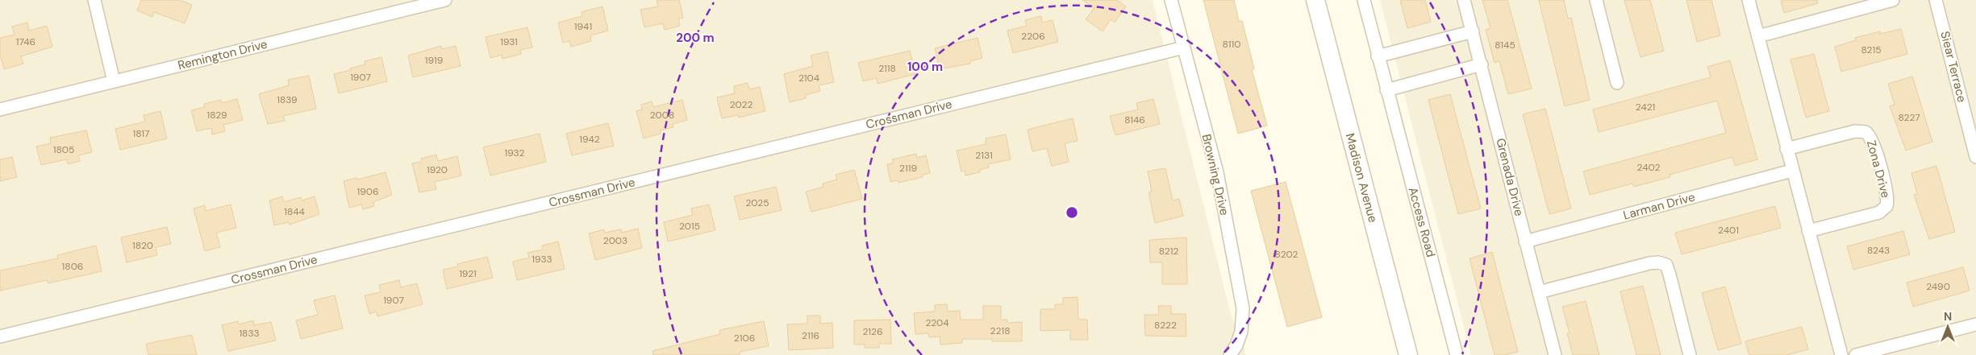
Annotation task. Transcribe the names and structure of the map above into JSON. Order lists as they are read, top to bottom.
{
  "streets": {
    "main road": ["Madison Avenue"],
    "street": [
      "Remington Drive",
      "Siear Terrace",
      "Crossman Drive",
      "Zona Drive",
      "Browning Drive",
      "Grenada Drive",
      "Larman Drive",
      "Access Road"
    ]
  },
  "crossings": [
    ["Crossman Drive", "Browning Drive"],
    ["Grenada Drive", "Larman Drive"]
  ],
  "house_numbers": [
    "1941",
    "2206",
    "1746",
    "1931",
    "8110",
    "8145",
    "8215",
    "1919",
    "2118",
    "1907",
    "2104",
    "1839",
    "2022",
    "2421",
    "1829",
    "2008",
    "8227",
    "8146",
    "1817",
    "1942",
    "1805",
    "1932",
    "2131",
    "2402",
    "2119",
    "1920",
    "1906",
    "2025",
    "1844",
    "2015",
    "2401",
    "2003",
    "1820",
    "8243",
    "8212",
    "8202",
    "1933",
    "1806",
    "1921",
    "2490",
    "1907",
    "2204",
    "8222",
    "2218",
    "2126",
    "1833",
    "2116",
    "2106"
  ],
  "north": "top",
  "rings": ["200 m", "100 m"]
}
